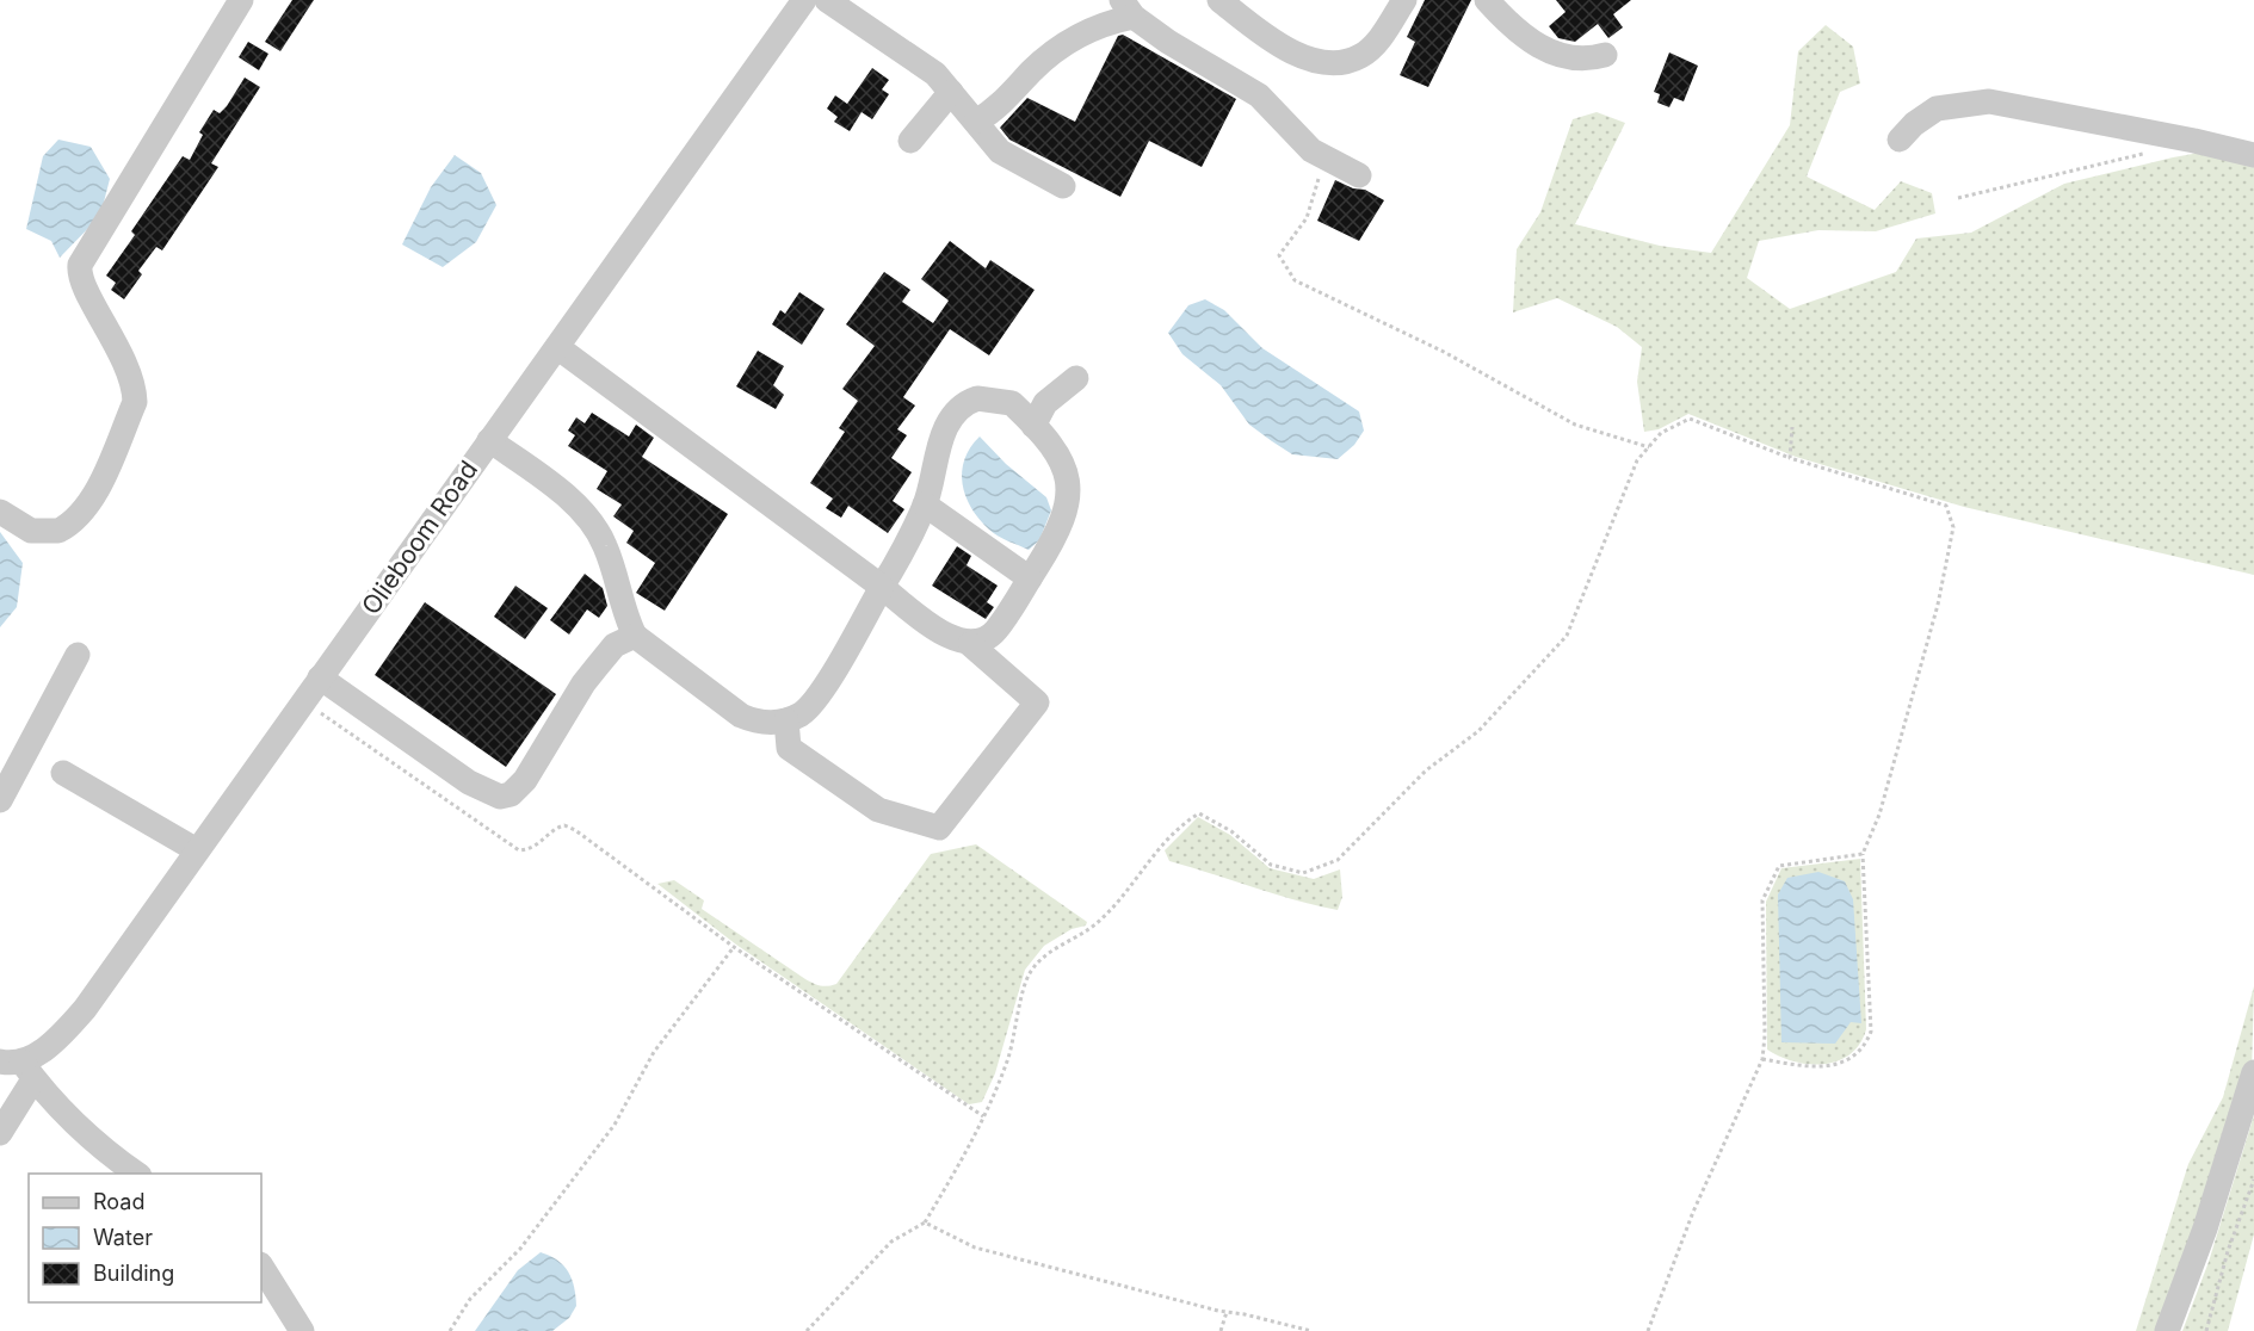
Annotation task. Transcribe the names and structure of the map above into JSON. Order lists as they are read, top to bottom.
{
  "streets": {
    "street": ["Olieboom Road"]
  },
  "legend": ["Road", "Water", "Building"]
}
